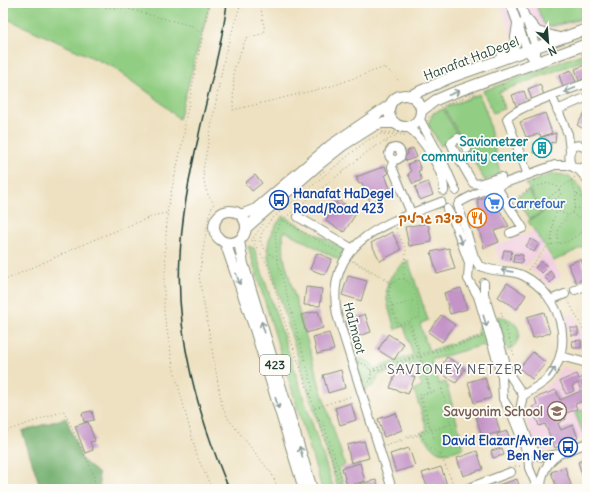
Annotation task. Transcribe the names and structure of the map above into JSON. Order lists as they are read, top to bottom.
{
  "streets": {
    "main road": ["Hanafat HaDegel", "423"],
    "street": ["HaImaot"]
  },
  "districts": ["SAVIONEY NETZER"],
  "places": {
    "building": ["Savionetzer community center"],
    "bus stop": ["Hanafat HaDegel Road/Road 423", "David Elazar/Avner Ben Ner"],
    "supermarket": ["Carrefour"],
    "restaurant": ["פיצה גרליק"],
    "school or university": ["Savyonim School"]
  },
  "north": "bottom right"
}
